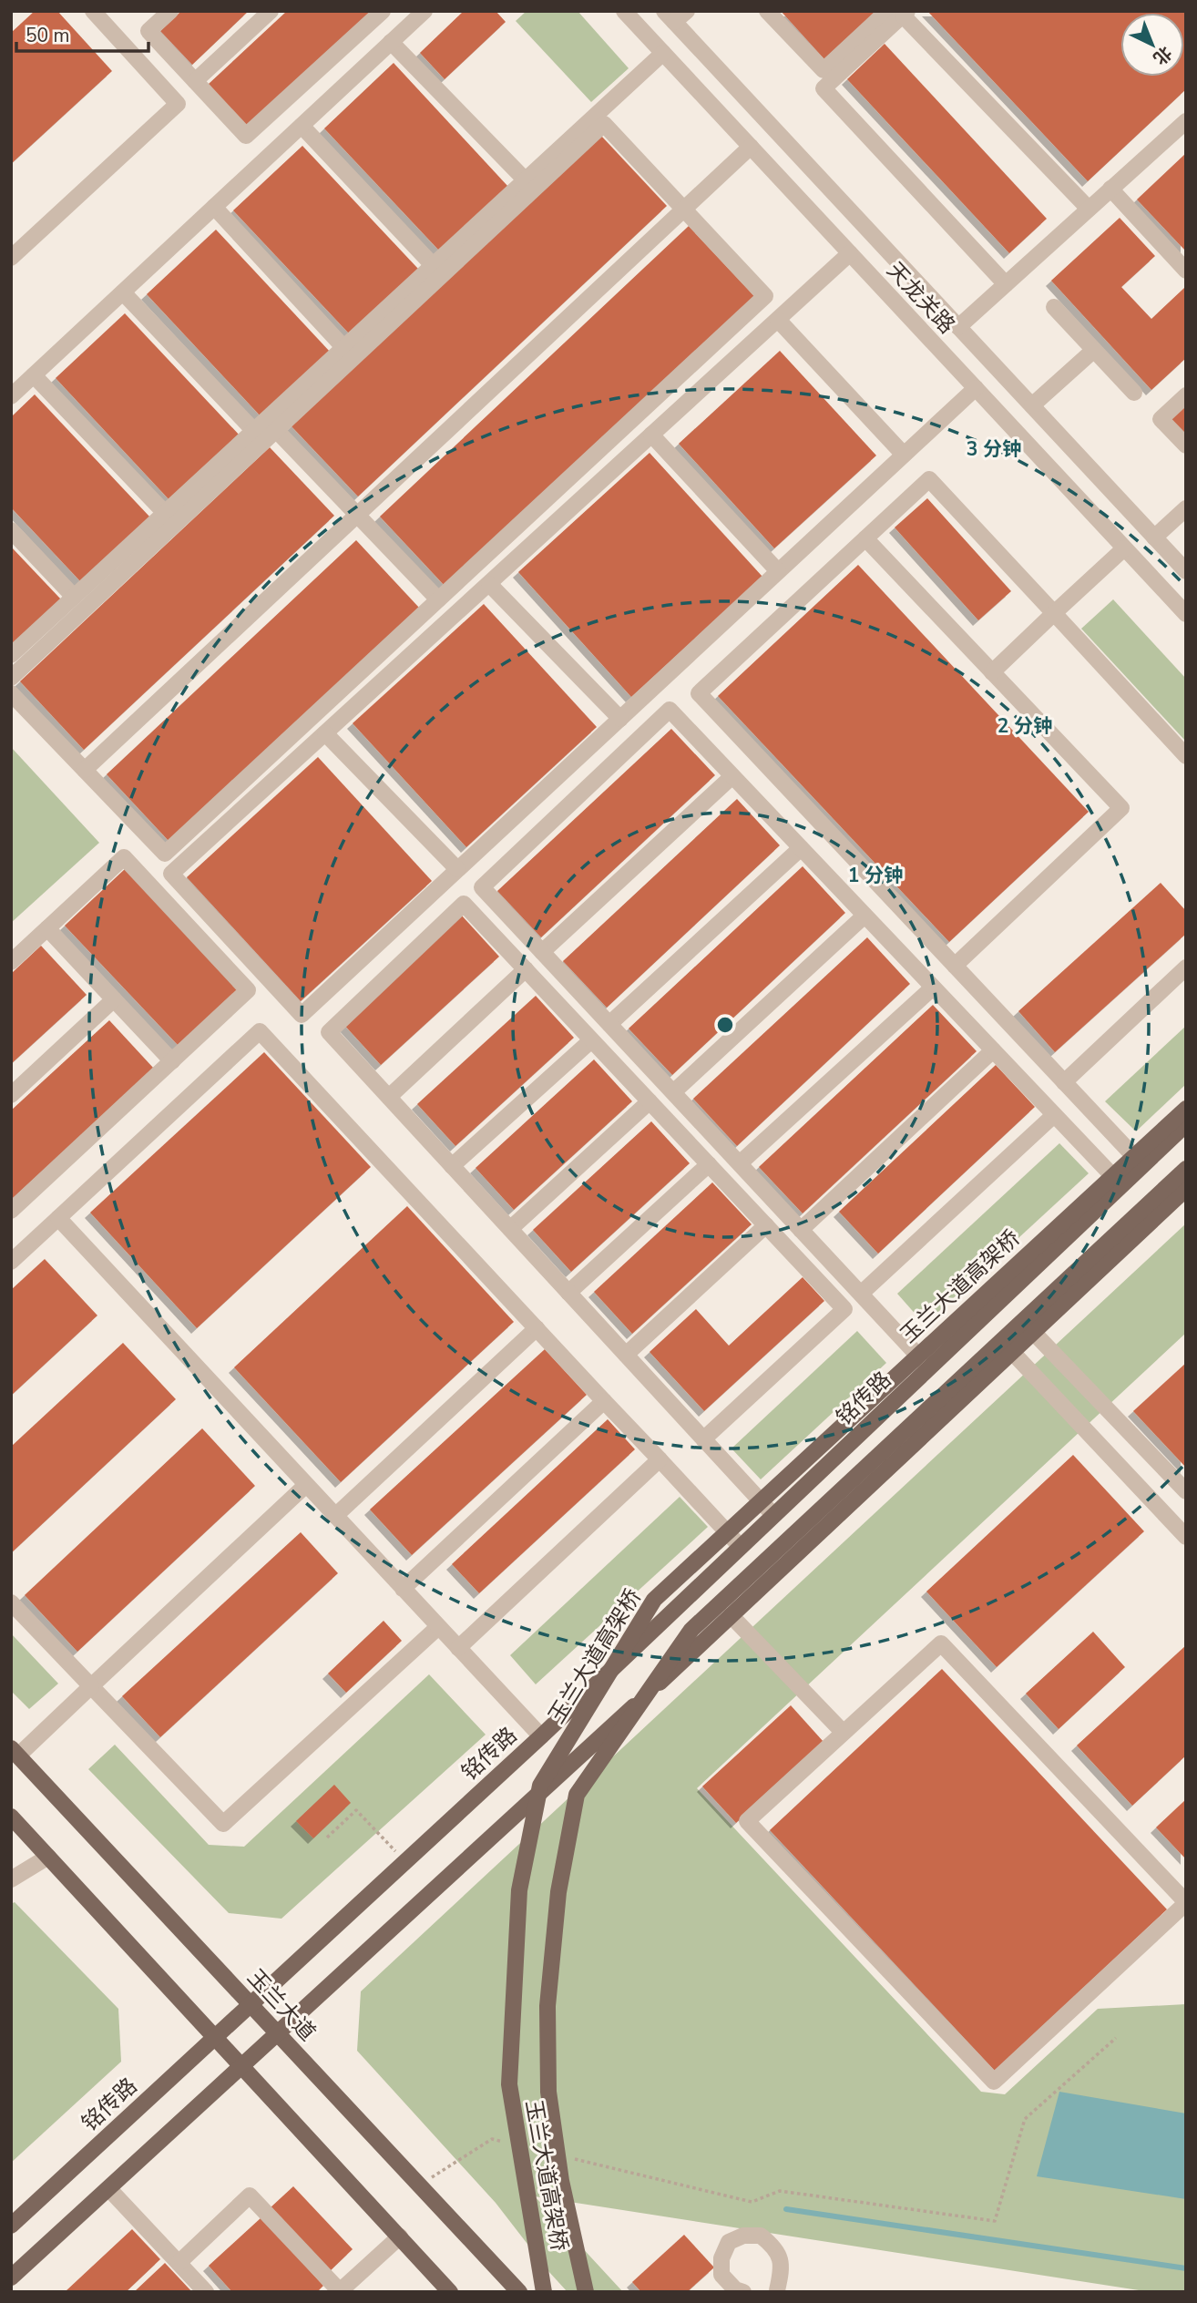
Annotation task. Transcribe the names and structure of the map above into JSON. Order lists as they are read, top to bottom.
{
  "streets": {
    "main road": ["玉兰大道高架桥", "铭传路", "玉兰大道"],
    "street": ["天龙关路"]
  },
  "crossings": [
    ["铭传路", "玉兰大道"]
  ],
  "scale_bar": "50 m",
  "north": "bottom right",
  "rings": ["3 分钟", "2 分钟", "1 分钟"]
}
